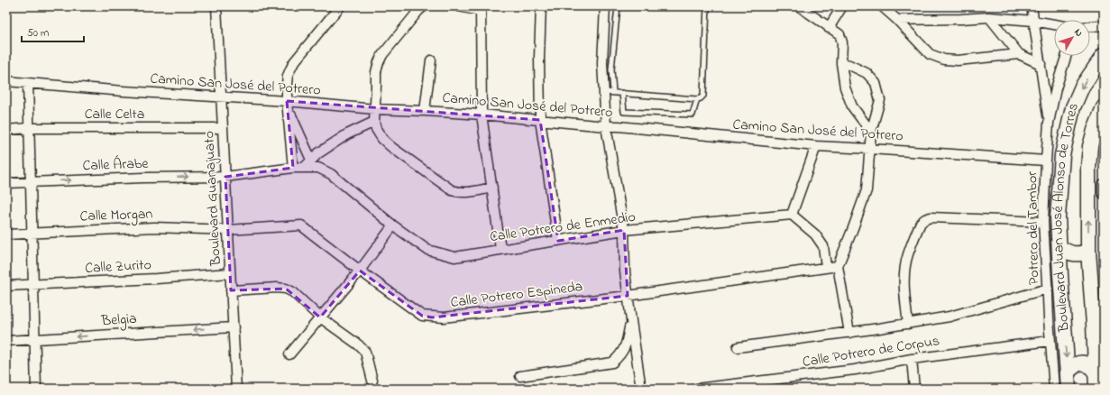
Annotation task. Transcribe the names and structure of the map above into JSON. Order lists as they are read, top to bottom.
{
  "streets": {
    "main road": ["Boulevard Juan José Alonso de Torres"],
    "street": [
      "Camino San José del Potrero",
      "Calle Celta",
      "Calle Árabe",
      "Boulevard Guanajuato",
      "Calle Morgan",
      "Calle Potrero de Enmedio",
      "Potrero del Tambor",
      "Calle Zurito",
      "Calle Potrero Espineda",
      "Belgia",
      "Calle Potrero de Corpus"
    ]
  },
  "crossings": [
    ["Camino San José del Potrero", "Boulevard Guanajuato"],
    ["Camino San José del Potrero", "Potrero del Tambor"],
    ["Calle Celta", "Boulevard Guanajuato"],
    ["Calle Árabe", "Boulevard Guanajuato"],
    ["Calle Árabe", "Calle Potrero de Enmedio"],
    ["Boulevard Guanajuato", "Calle Morgan"],
    ["Boulevard Guanajuato", "Calle Potrero de Enmedio"],
    ["Boulevard Guanajuato", "Calle Zurito"],
    ["Boulevard Guanajuato", "Calle Potrero Espineda"],
    ["Boulevard Guanajuato", "Belgia"],
    ["Calle Morgan", "Calle Potrero Espineda"],
    ["Potrero del Tambor", "Calle Potrero de Corpus"]
  ],
  "one_way": ["Calle Árabe", "Belgia"],
  "scale_bar": "50 m",
  "north": "top right"
}
